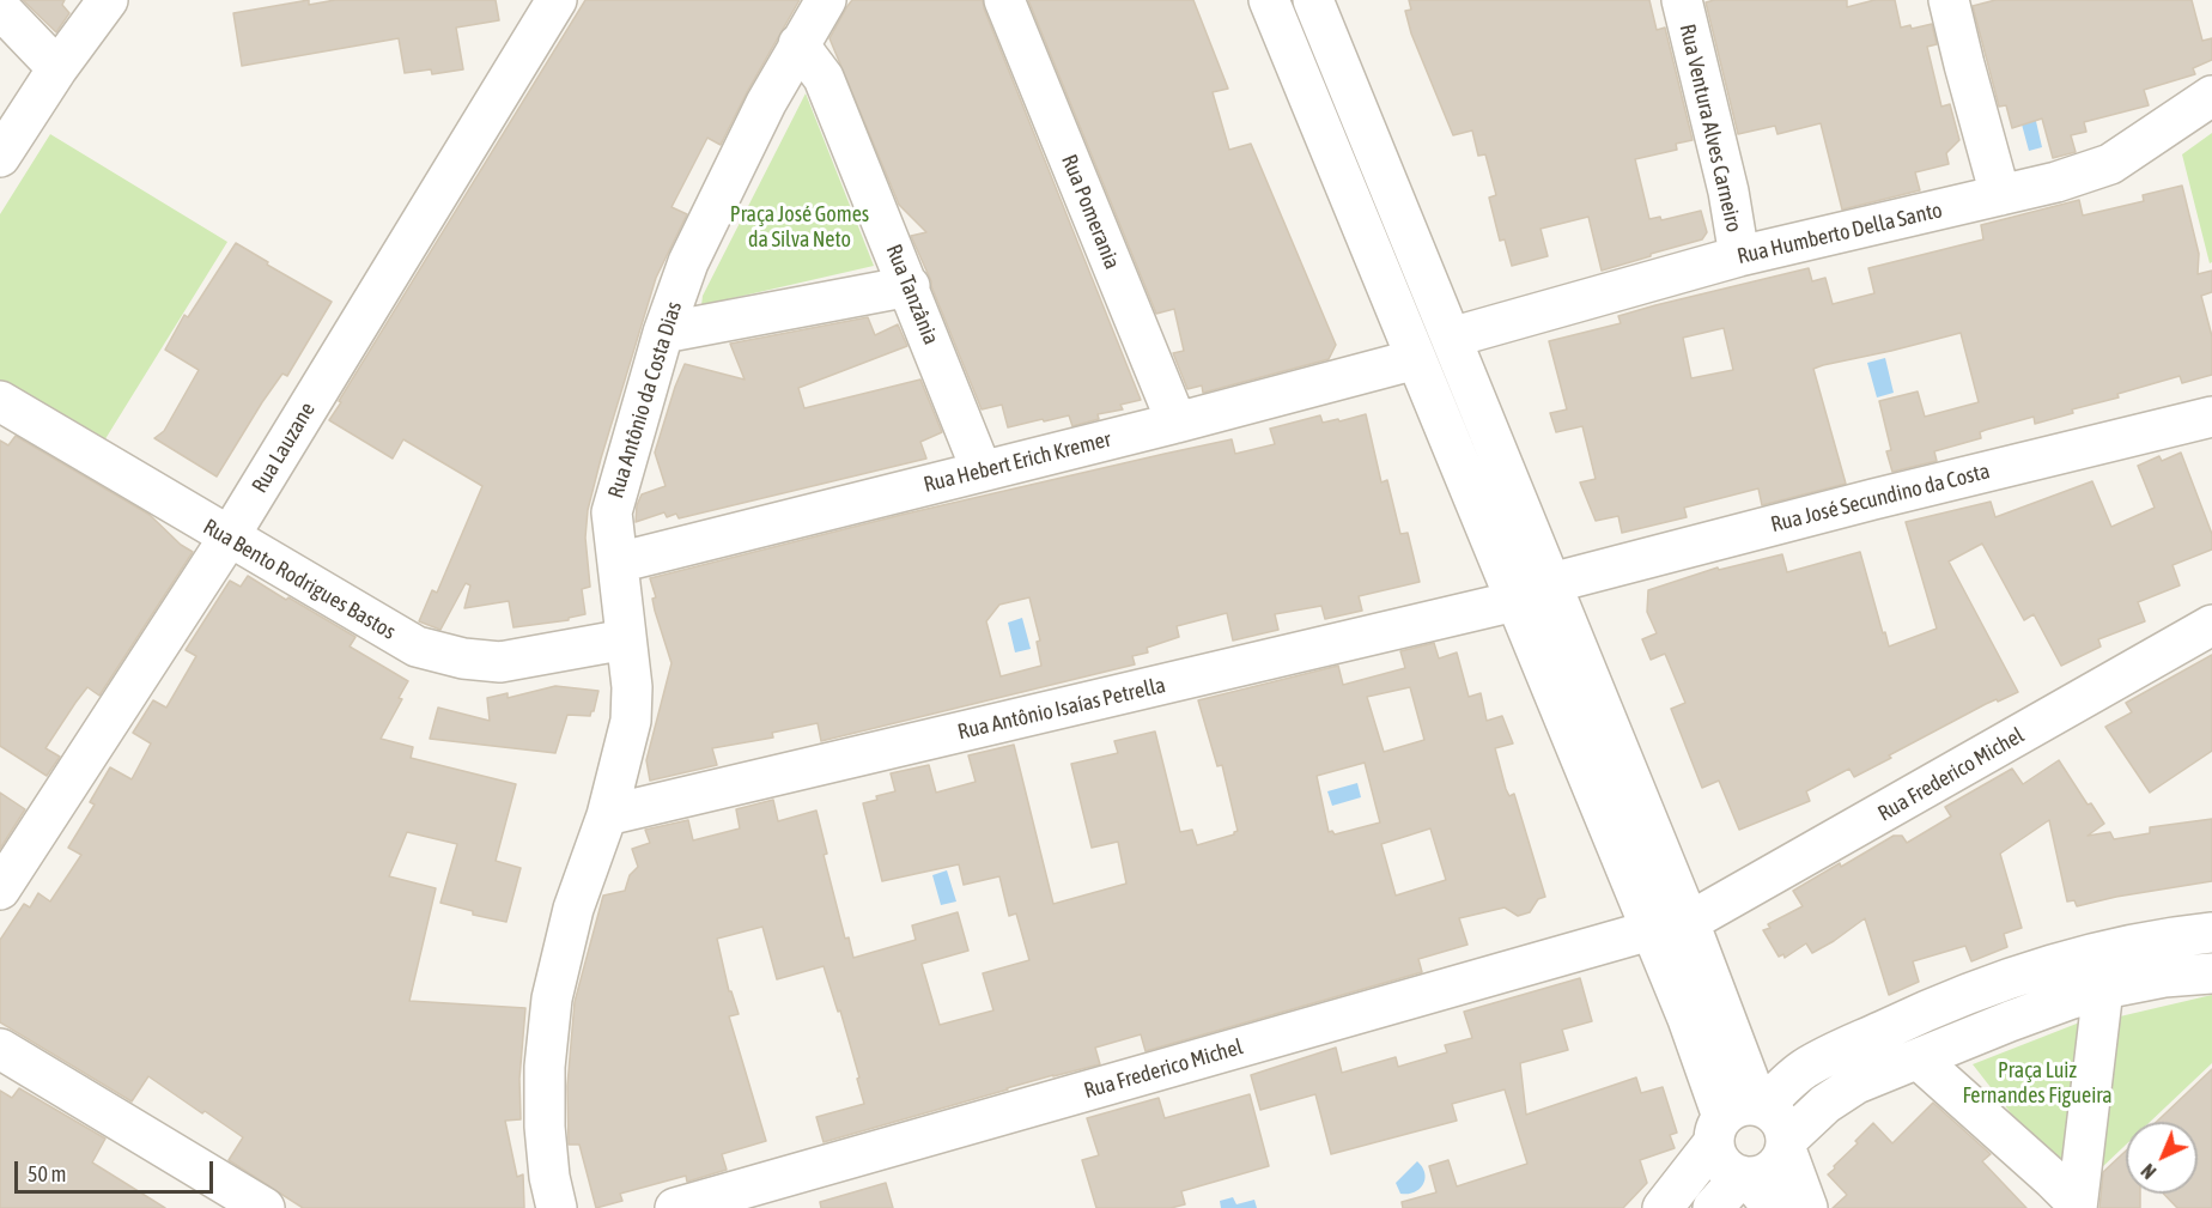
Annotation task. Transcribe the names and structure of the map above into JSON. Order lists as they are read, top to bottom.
{
  "streets": {
    "street": [
      "Rua Ventura Alves Carneiro",
      "Rua Pomerania",
      "Rua Humberto Della Santo",
      "Rua Tanzânia",
      "Rua Antônio da Costa Dias",
      "Rua Lauzane",
      "Rua Hebert Erich Kremer",
      "Rua José Secundino da Costa",
      "Rua Bento Rodrigues Bastos",
      "Rua Antônio Isaías Petrella",
      "Rua Frederico Michel"
    ]
  },
  "crossings": [
    ["Rua Ventura Alves Carneiro", "Rua Humberto Della Santo"],
    ["Rua Pomerania", "Rua Hebert Erich Kremer"],
    ["Rua Tanzânia", "Rua Antônio da Costa Dias"],
    ["Rua Tanzânia", "Rua Hebert Erich Kremer"],
    ["Rua Antônio da Costa Dias", "Rua Hebert Erich Kremer"],
    ["Rua Antônio da Costa Dias", "Rua Bento Rodrigues Bastos"],
    ["Rua Antônio da Costa Dias", "Rua Antônio Isaías Petrella"],
    ["Rua Lauzane", "Rua Bento Rodrigues Bastos"]
  ],
  "parks": ["Praça José Gomes da Silva Neto", "Praça Luiz Fernandes Figueira"],
  "scale_bar": "50 m",
  "north": "bottom left"
}
